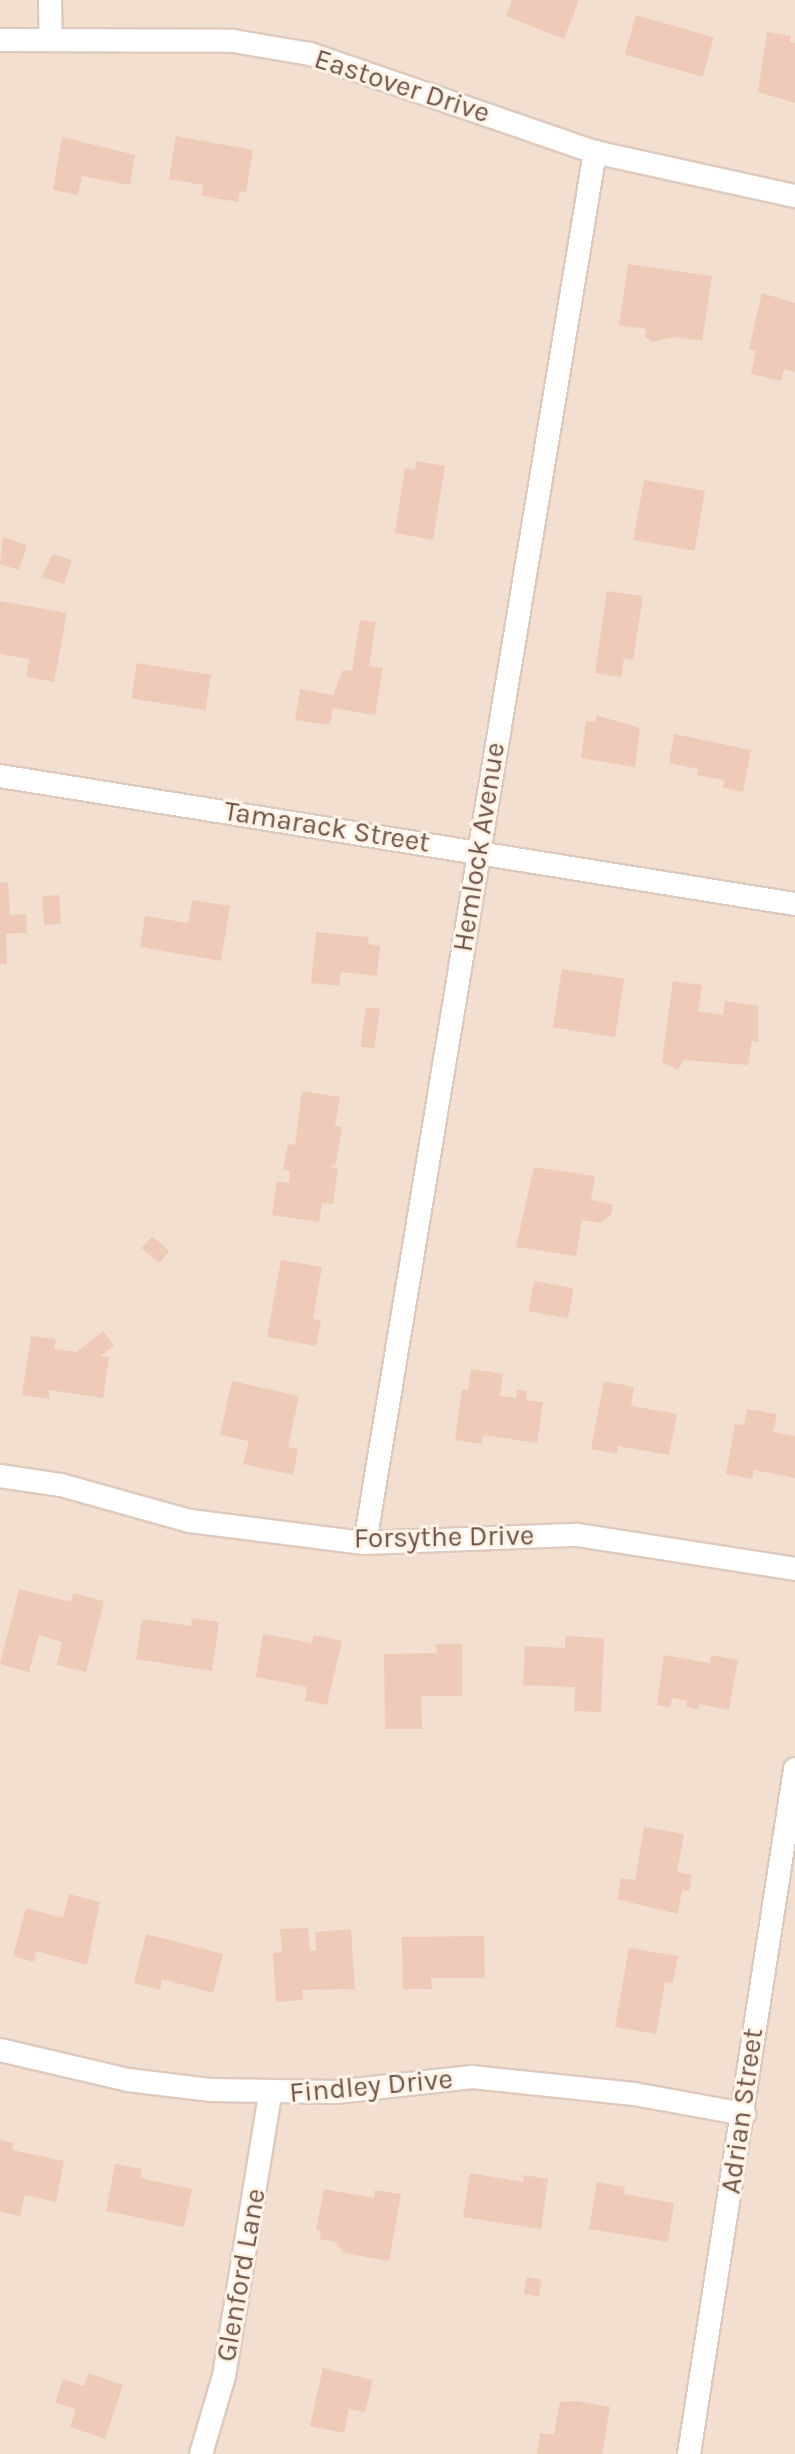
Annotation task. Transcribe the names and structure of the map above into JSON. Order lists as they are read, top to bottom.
{
  "streets": {
    "street": [
      "Eastover Drive",
      "Tamarack Street",
      "Hemlock Avenue",
      "Forsythe Drive",
      "Findley Drive",
      "Adrian Street",
      "Glenford Lane"
    ]
  },
  "crossings": [
    ["Eastover Drive", "Hemlock Avenue"],
    ["Tamarack Street", "Hemlock Avenue"],
    ["Hemlock Avenue", "Forsythe Drive"],
    ["Findley Drive", "Adrian Street"],
    ["Findley Drive", "Glenford Lane"]
  ]
}
